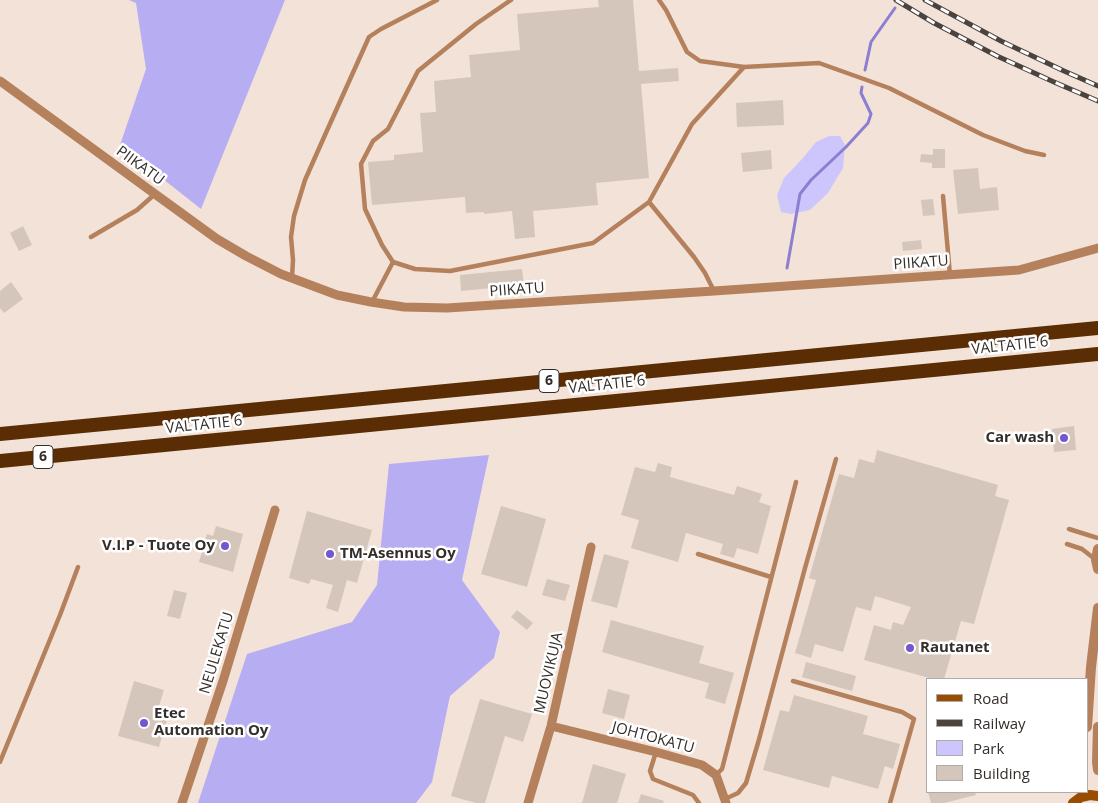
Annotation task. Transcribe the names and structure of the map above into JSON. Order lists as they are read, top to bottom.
{
  "streets": {
    "highway": ["VALTATIE 6", "6"],
    "street": [
      "PIIKATU",
      "NEULEKATU",
      "MUOVIKUJA",
      "JOHTOKATU"
    ]
  },
  "crossings": [
    ["MUOVIKUJA", "JOHTOKATU"]
  ],
  "places": [
    "Car wash",
    "V.I.P - Tuote Oy",
    "TM-Asennus Oy",
    "Rautanet",
    "Etec Automation Oy"
  ],
  "legend": [
    "Road",
    "Railway",
    "Park",
    "Building"
  ]
}
